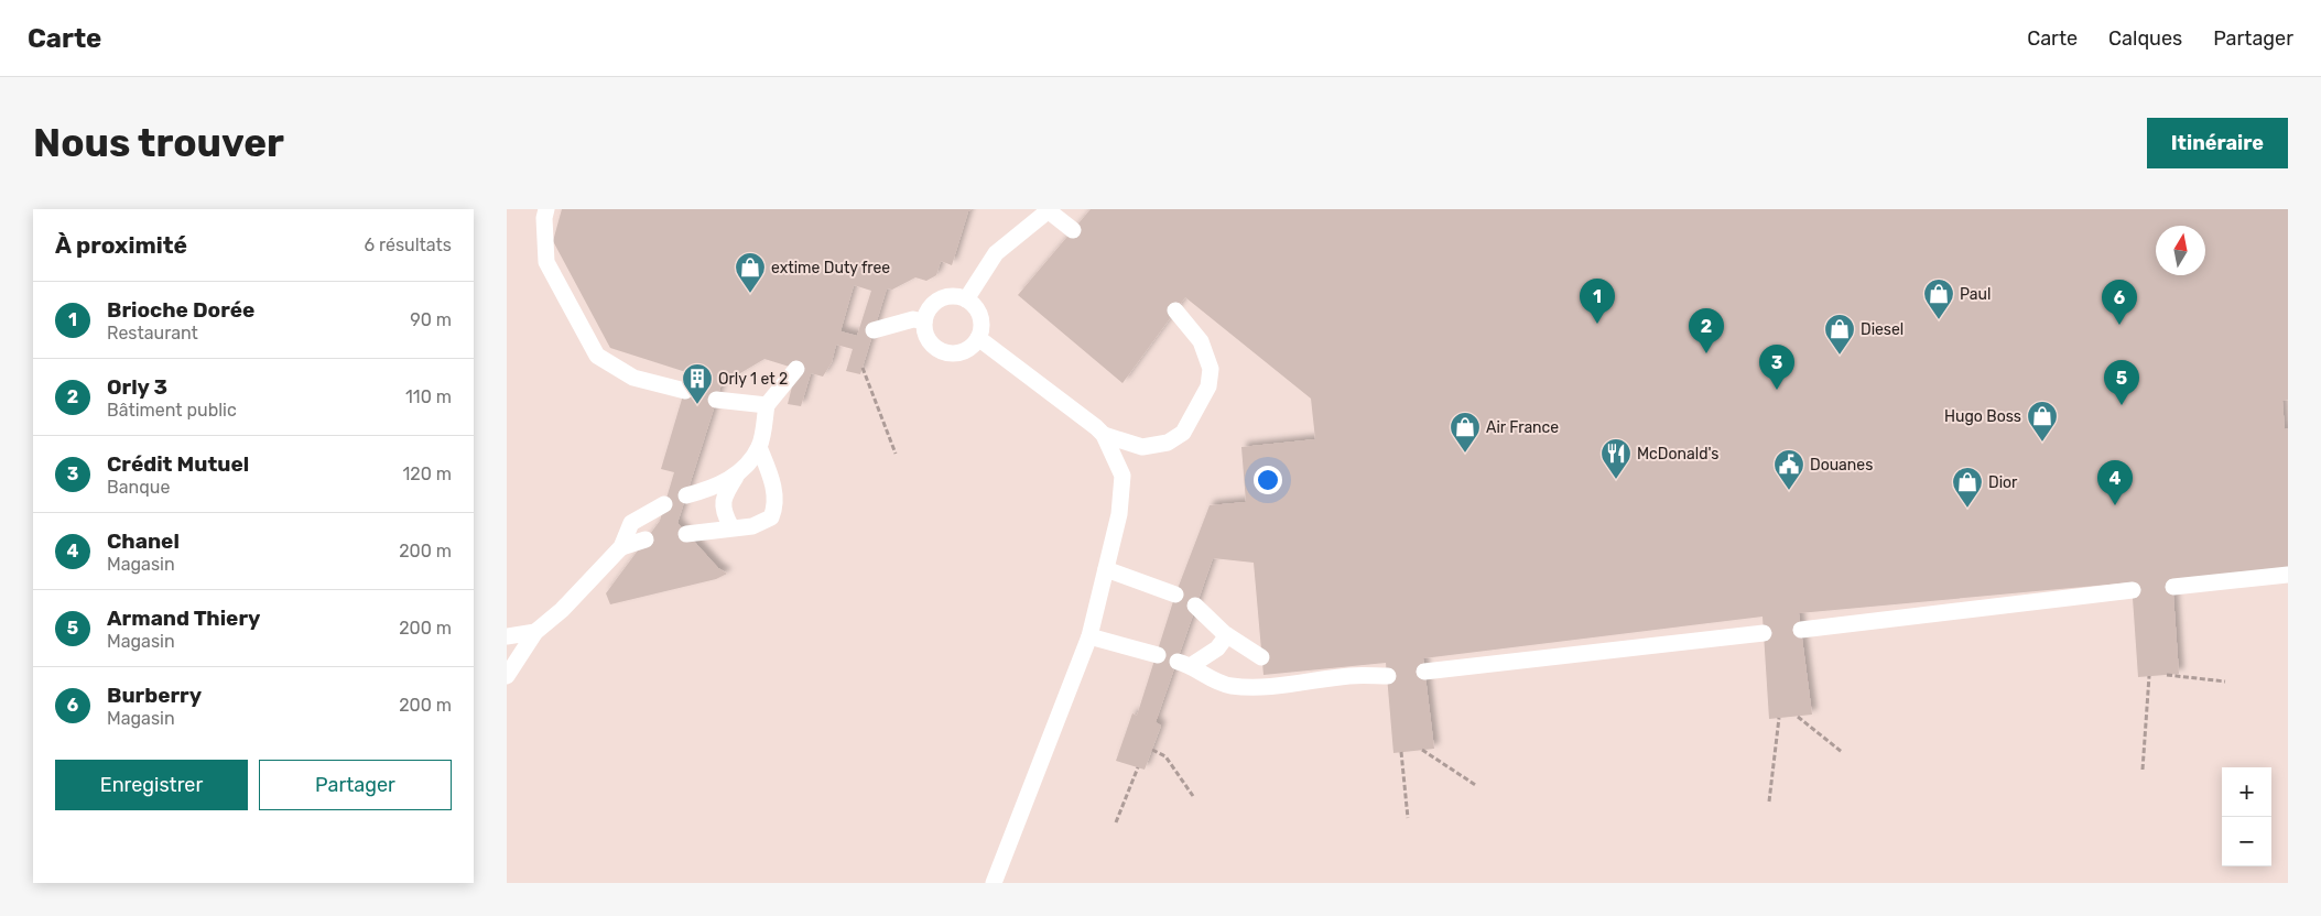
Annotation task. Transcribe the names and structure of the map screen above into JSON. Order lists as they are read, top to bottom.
{
  "places": {
    "shop": [
      "extime Duty free",
      "Paul",
      "Diesel",
      "Hugo Boss",
      "Air France",
      "Dior"
    ],
    "building": ["Orly 1 et 2"],
    "restaurant": ["McDonald's"],
    "public building": ["Douanes"]
  },
  "north": "top",
  "page": {
    "header": "Carte",
    "nav": ["Carte", "Calques", "Partager"],
    "buttons": [
      "Itinéraire",
      ["Enregistrer", "Partager"]
    ],
    "title": "Nous trouver",
    "heading": ["À proximité", "6 résultats"],
    "pins": [
      "1",
      "6",
      "2",
      "3",
      "5",
      "4"
    ],
    "list": [
      {
        "mark": "1",
        "name": "Brioche Dorée",
        "note": "Restaurant",
        "value": "90 m"
      },
      {
        "mark": "2",
        "name": "Orly 3",
        "note": "Bâtiment public",
        "value": "110 m"
      },
      {
        "mark": "3",
        "name": "Crédit Mutuel",
        "note": "Banque",
        "value": "120 m"
      },
      {
        "mark": "4",
        "name": "Chanel",
        "note": "Magasin",
        "value": "200 m"
      },
      {
        "mark": "5",
        "name": "Armand Thiery",
        "note": "Magasin",
        "value": "200 m"
      },
      {
        "mark": "6",
        "name": "Burberry",
        "note": "Magasin",
        "value": "200 m"
      }
    ],
    "map_buttons": ["+", "−"]
  }
}
